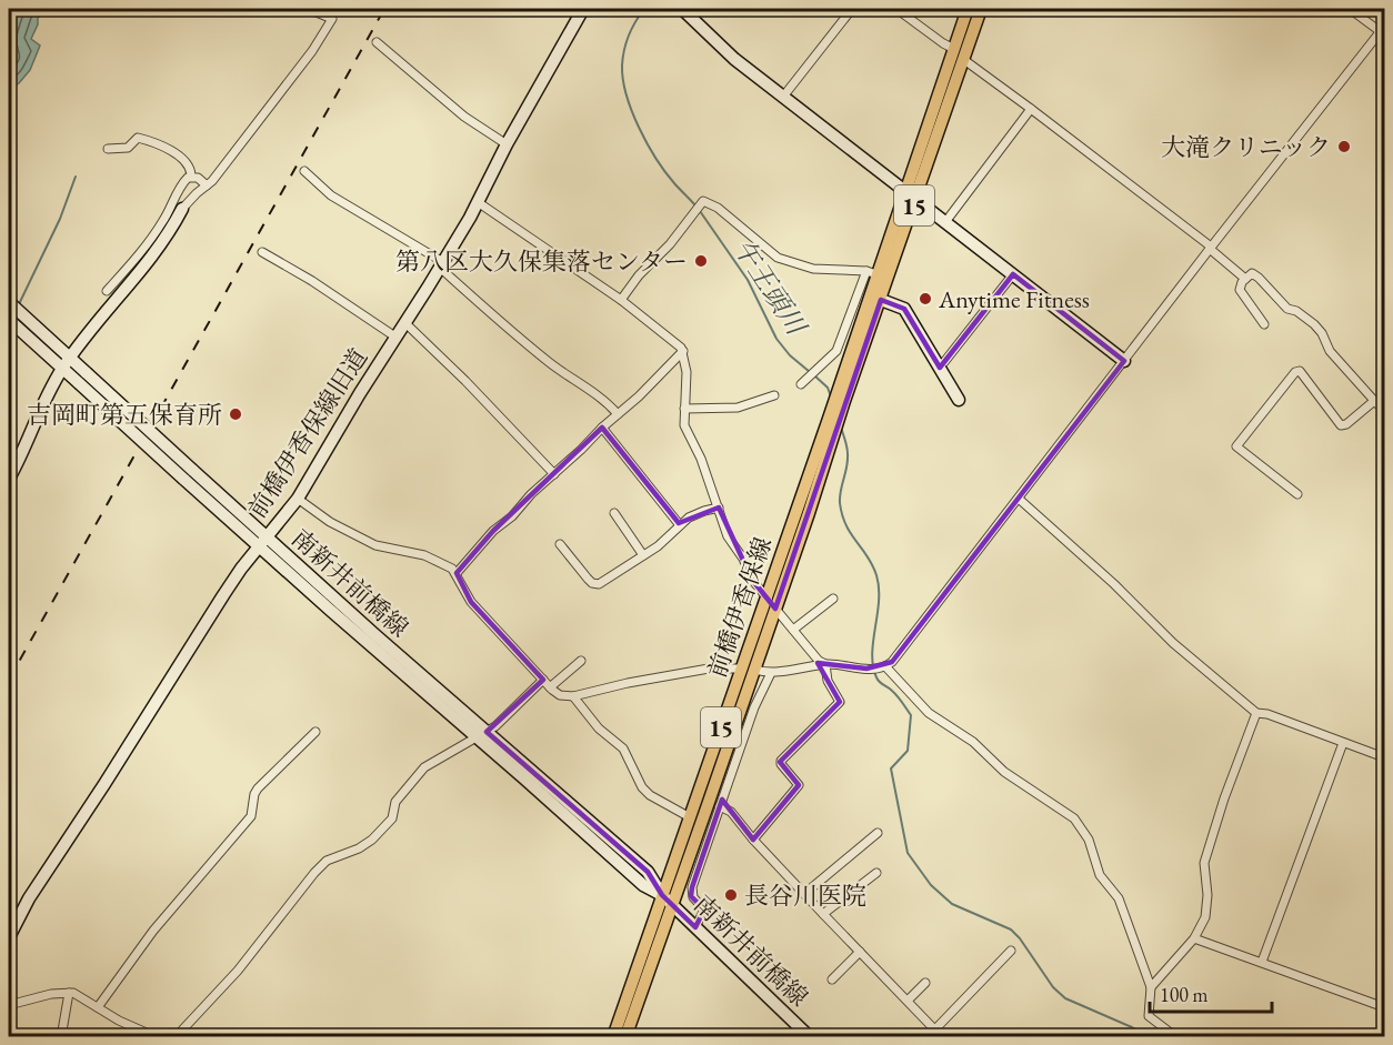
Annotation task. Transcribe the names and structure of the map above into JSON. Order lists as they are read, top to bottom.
{
  "streets": {
    "main road": ["15", "前橋伊香保線"],
    "street": ["前橋伊香保線旧道", "南新井前橋線"]
  },
  "crossings": [
    ["15", "前橋伊香保線"],
    ["前橋伊香保線旧道", "南新井前橋線"],
    ["南新井前橋線", "前橋伊香保線"]
  ],
  "water": ["午王頭川"],
  "places": [
    "大滝クリニック",
    "第八区大久保集落センター",
    "Anytime Fitness",
    "吉岡町第五保育所",
    "長谷川医院"
  ],
  "scale_bar": "100 m"
}
